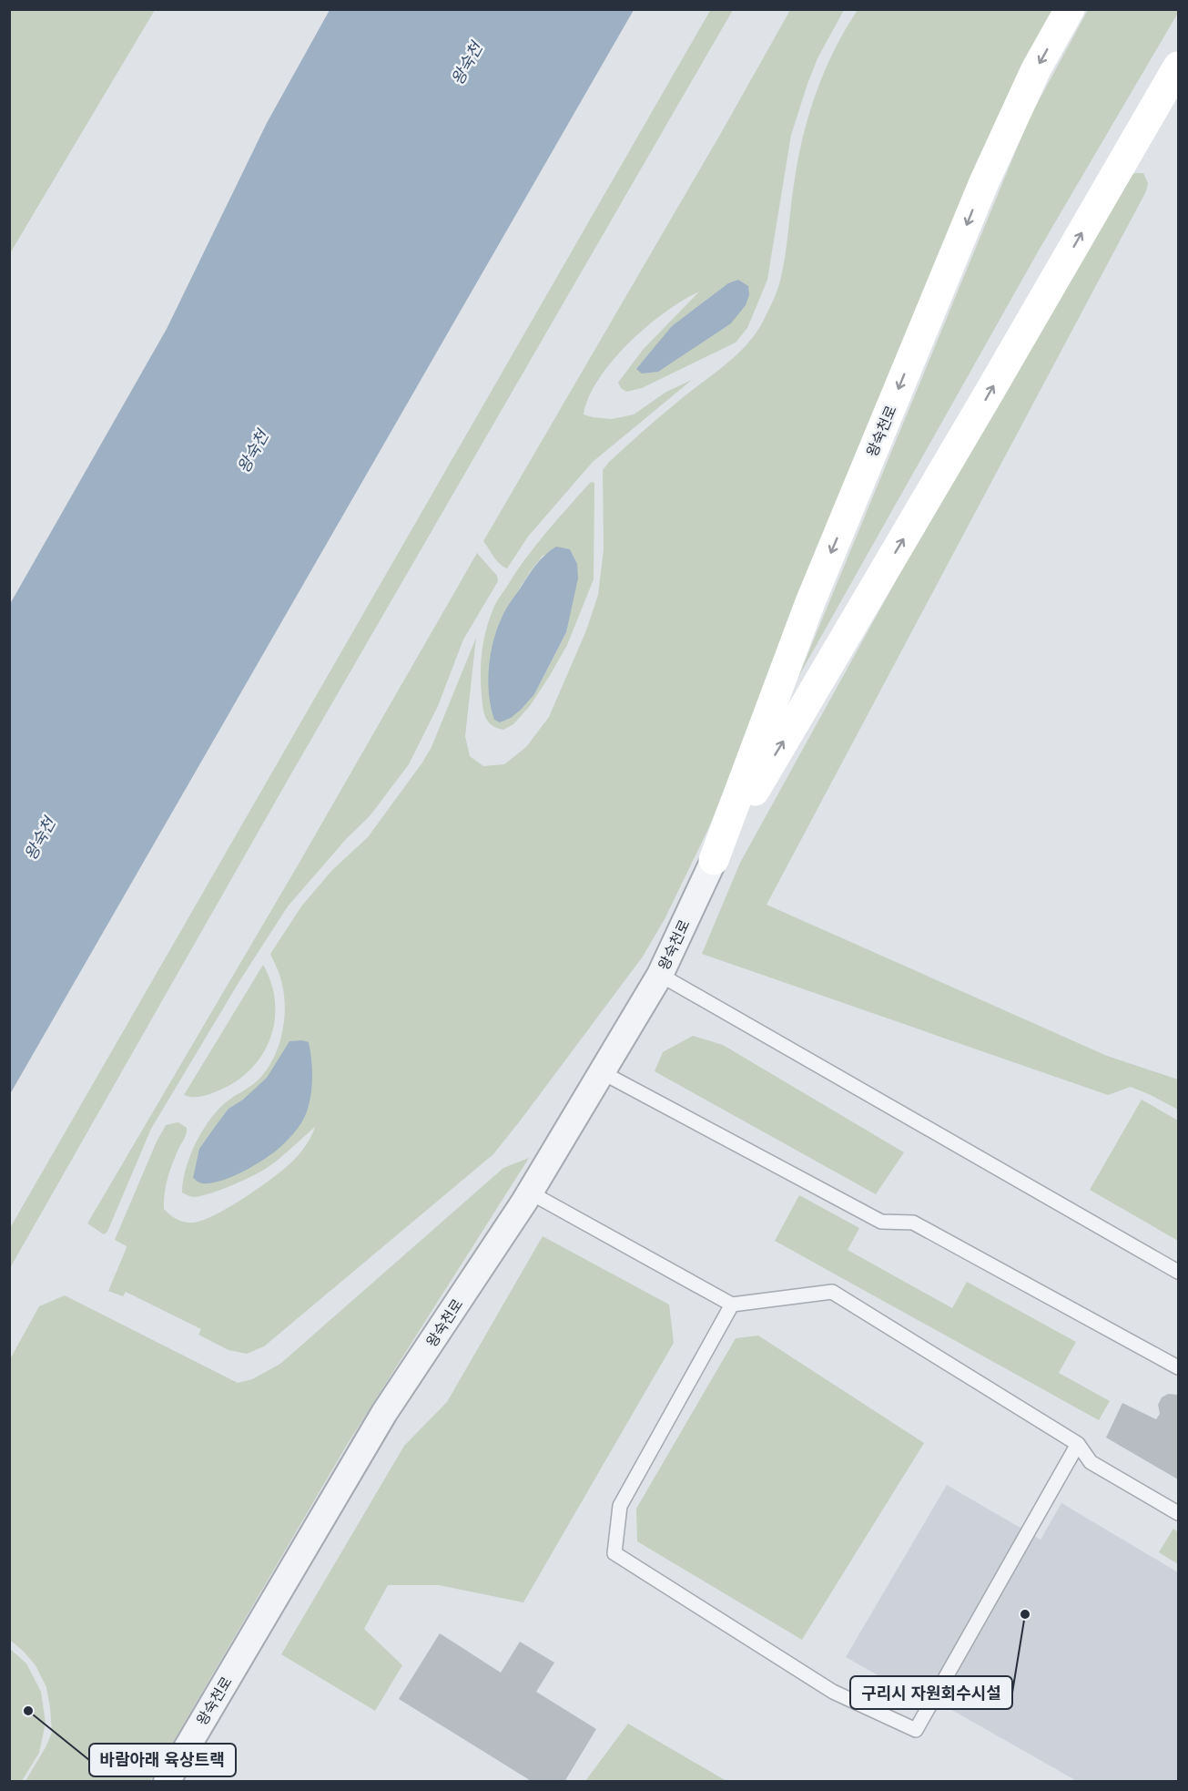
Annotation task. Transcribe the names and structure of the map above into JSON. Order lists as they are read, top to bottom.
{
  "streets": {
    "street": ["왕숙천로"]
  },
  "water": ["왕숙천"],
  "places": ["구리시 자원회수시설", "바람아래 육상트랙"]
}
